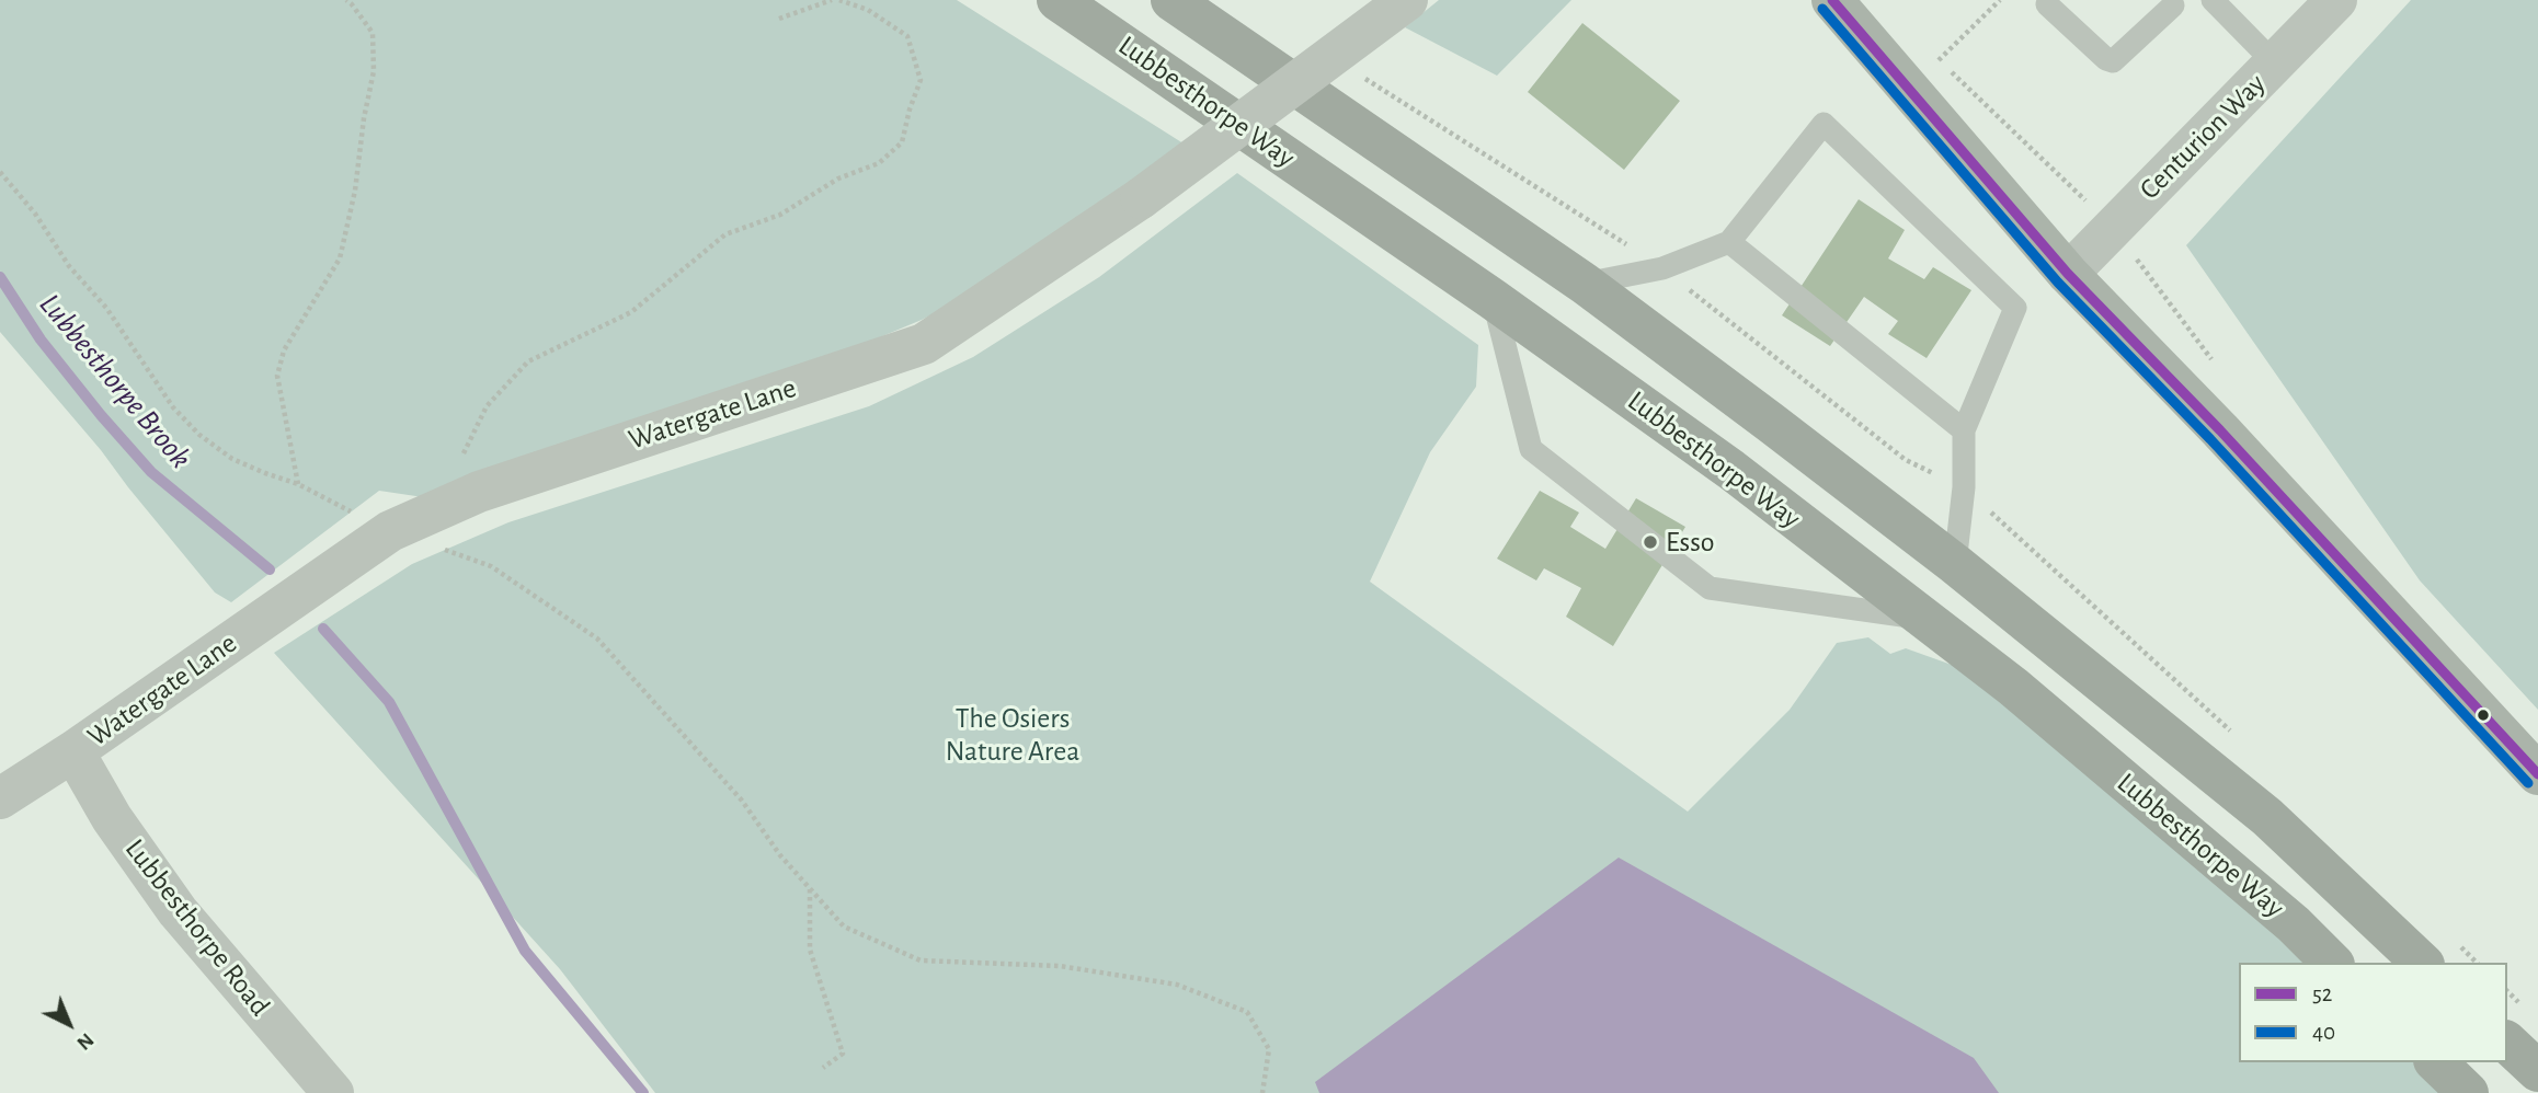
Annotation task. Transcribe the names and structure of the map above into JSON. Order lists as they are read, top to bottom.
{
  "streets": {
    "highway": ["Lubbesthorpe Way"],
    "street": ["Centurion Way", "Watergate Lane", "Lubbesthorpe Road"]
  },
  "crossings": [
    ["Watergate Lane", "Lubbesthorpe Road"]
  ],
  "water": ["Lubbesthorpe Brook"],
  "parks": ["The Osiers Nature Area"],
  "places": ["Esso"],
  "lines": ["transit line 52", "transit line 40"],
  "legend": ["52", "40"],
  "north": "bottom right"
}
